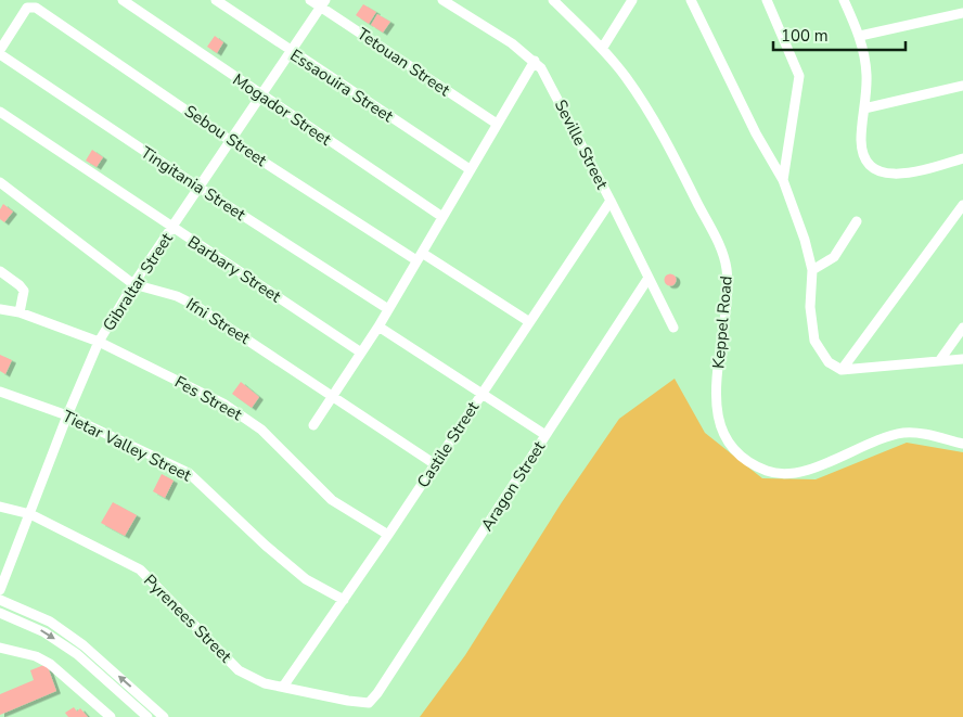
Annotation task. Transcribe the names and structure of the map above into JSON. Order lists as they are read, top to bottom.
{
  "streets": {
    "street": [
      "Tetouan Street",
      "Essaouira Street",
      "Mogador Street",
      "Sebou Street",
      "Seville Street",
      "Tingitania Street",
      "Barbary Street",
      "Gibraltar Street",
      "Ifni Street",
      "Keppel Road",
      "Fes Street",
      "Castile Street",
      "Tietar Valley Street",
      "Aragon Street",
      "Pyrenees Street"
    ]
  },
  "crossings": [
    ["Tetouan Street", "Gibraltar Street"],
    ["Essaouira Street", "Gibraltar Street"],
    ["Mogador Street", "Gibraltar Street"],
    ["Sebou Street", "Gibraltar Street"],
    ["Sebou Street", "Castile Street"],
    ["Seville Street", "Castile Street"],
    ["Seville Street", "Aragon Street"],
    ["Tingitania Street", "Gibraltar Street"],
    ["Barbary Street", "Gibraltar Street"],
    ["Gibraltar Street", "Ifni Street"],
    ["Gibraltar Street", "Fes Street"],
    ["Gibraltar Street", "Tietar Valley Street"],
    ["Gibraltar Street", "Pyrenees Street"],
    ["Ifni Street", "Castile Street"],
    ["Fes Street", "Castile Street"],
    ["Castile Street", "Tietar Valley Street"],
    ["Castile Street", "Pyrenees Street"],
    ["Aragon Street", "Pyrenees Street"]
  ],
  "scale_bar": "100 m"
}
